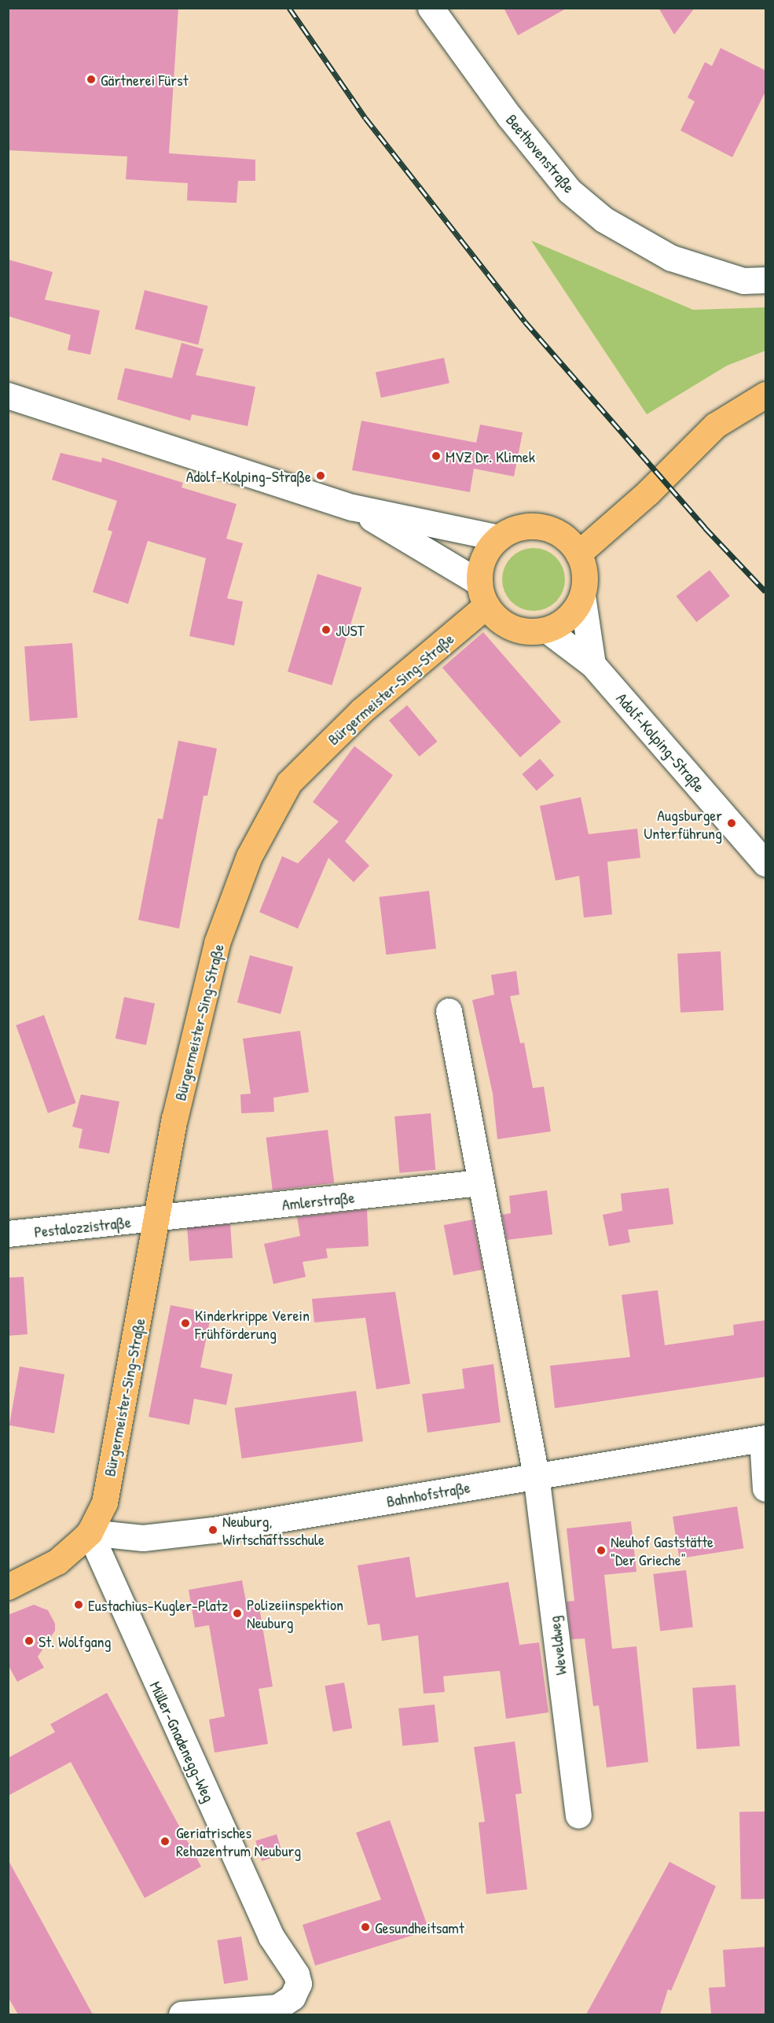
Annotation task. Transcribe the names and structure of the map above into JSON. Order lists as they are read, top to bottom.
{
  "streets": {
    "main road": ["Bürgermeister-Sing-Straße"],
    "street": [
      "Beethovenstraße",
      "Adolf-Kolping-Straße",
      "Amlerstraße",
      "Pestalozzistraße",
      "Bahnhofstraße",
      "Weveldweg",
      "Müller-Gnadenegg-Weg"
    ]
  },
  "crossings": [
    ["Bürgermeister-Sing-Straße", "Adolf-Kolping-Straße"],
    ["Bürgermeister-Sing-Straße", "Amlerstraße"],
    ["Bürgermeister-Sing-Straße", "Pestalozzistraße"],
    ["Bürgermeister-Sing-Straße", "Bahnhofstraße"],
    ["Bürgermeister-Sing-Straße", "Müller-Gnadenegg-Weg"],
    ["Amlerstraße", "Pestalozzistraße"],
    ["Bahnhofstraße", "Weveldweg"],
    ["Bahnhofstraße", "Müller-Gnadenegg-Weg"]
  ],
  "places": [
    "Gärtnerei Fürst",
    "MVZ Dr. Klimek",
    "Adolf-Kolping-Straße",
    "JUST",
    "Augsburger Unterführung",
    "Kinderkrippe Verein Frühförderung",
    "Neuburg, Wirtschaftsschule",
    "Neuhof Gaststätte \"Der Grieche\"",
    "Eustachius-Kugler-Platz",
    "Polizeiinspektion Neuburg",
    "St. Wolfgang",
    "Geriatrisches Rehazentrum Neuburg",
    "Gesundheitsamt"
  ]
}
